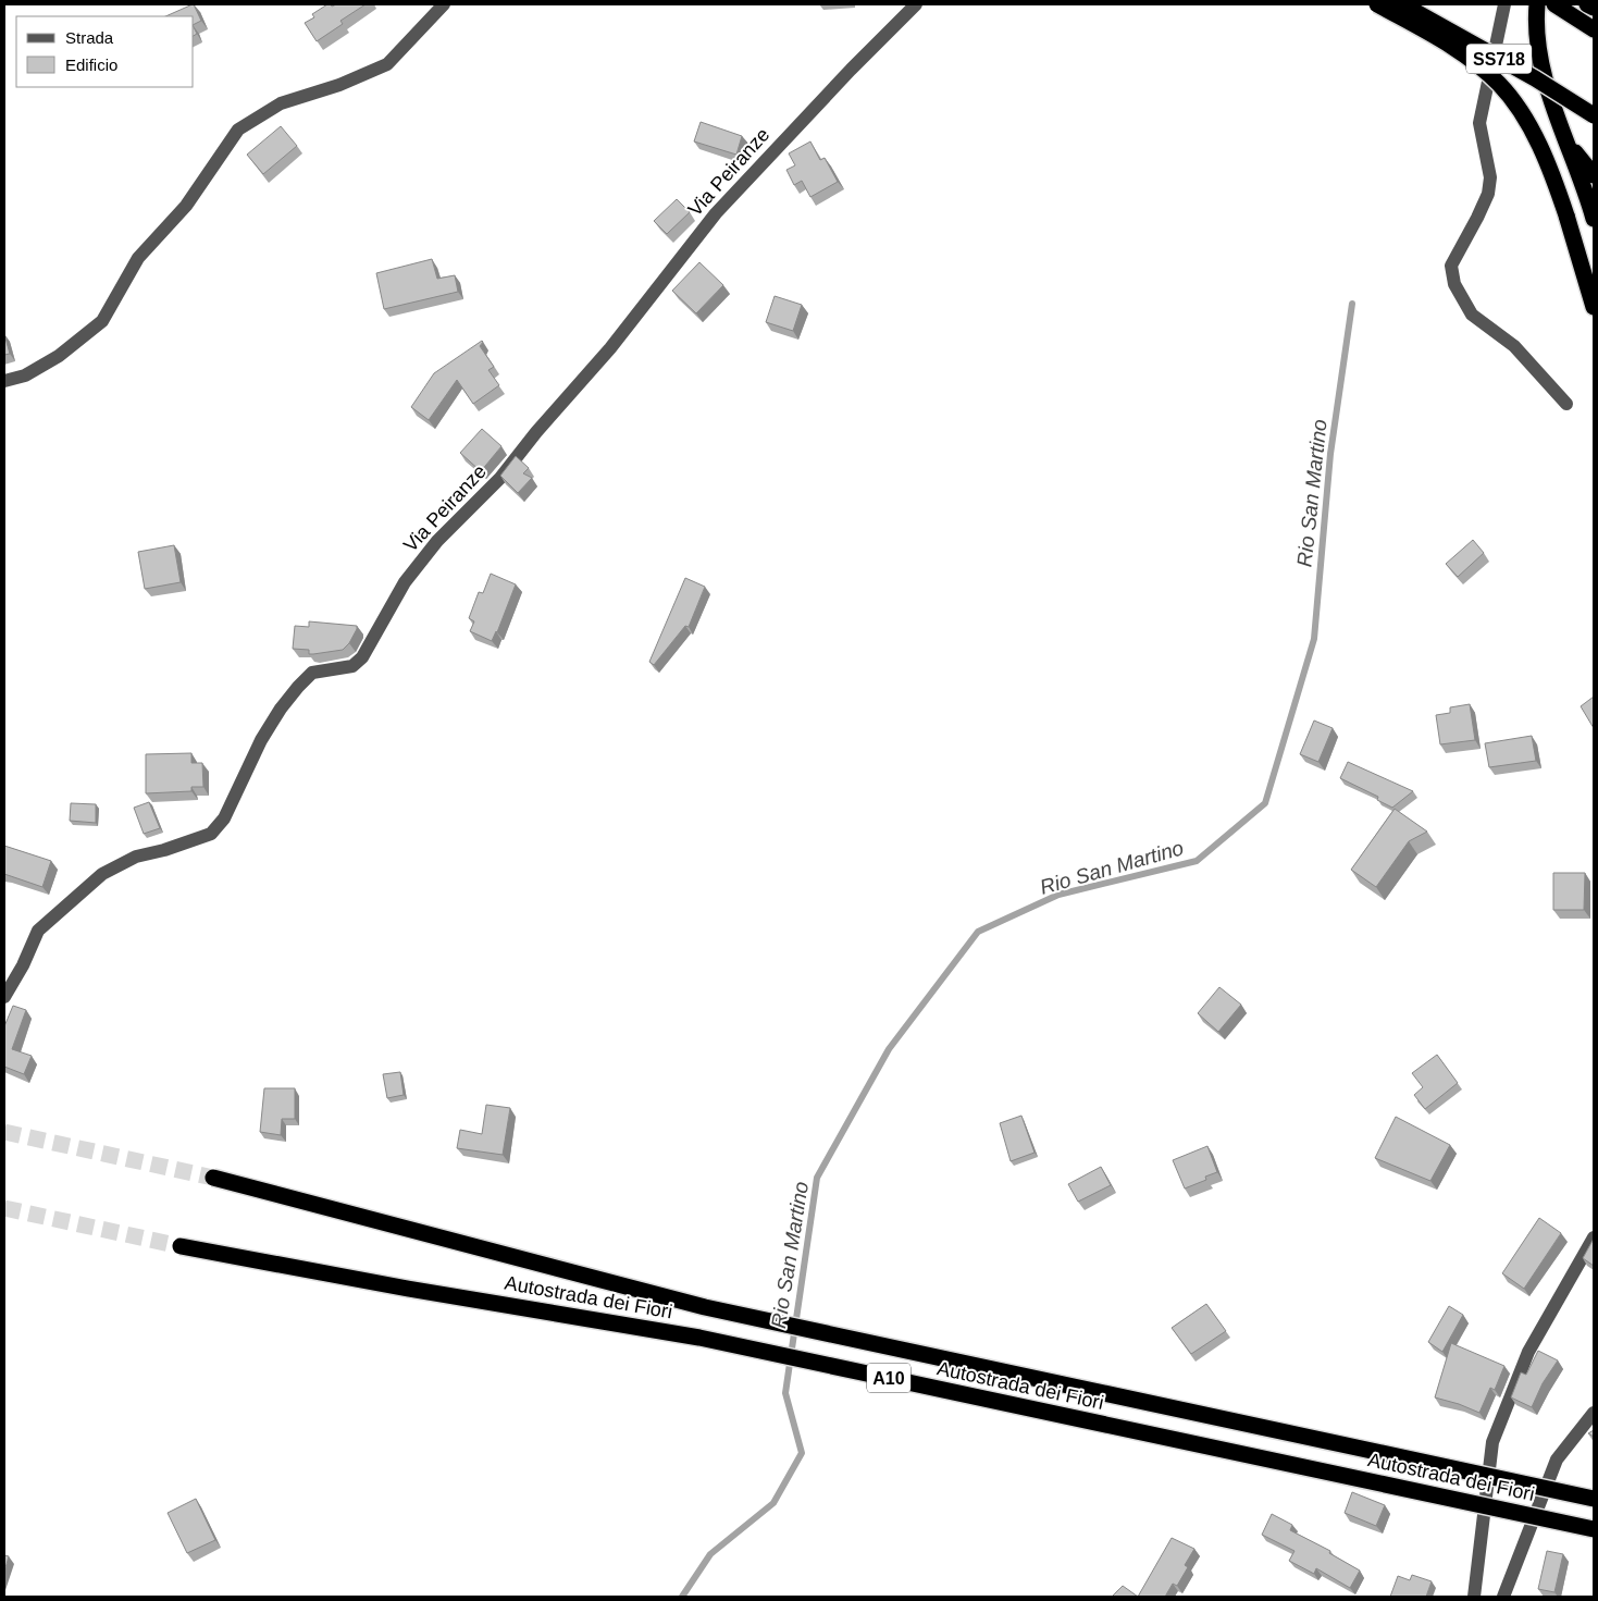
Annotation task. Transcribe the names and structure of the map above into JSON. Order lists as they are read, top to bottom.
{
  "streets": {
    "highway": ["SS718", "Autostrada dei Fiori", "A10"],
    "street": ["Via Peiranze"]
  },
  "water": ["Rio San Martino"],
  "legend": ["Strada", "Edificio"]
}
